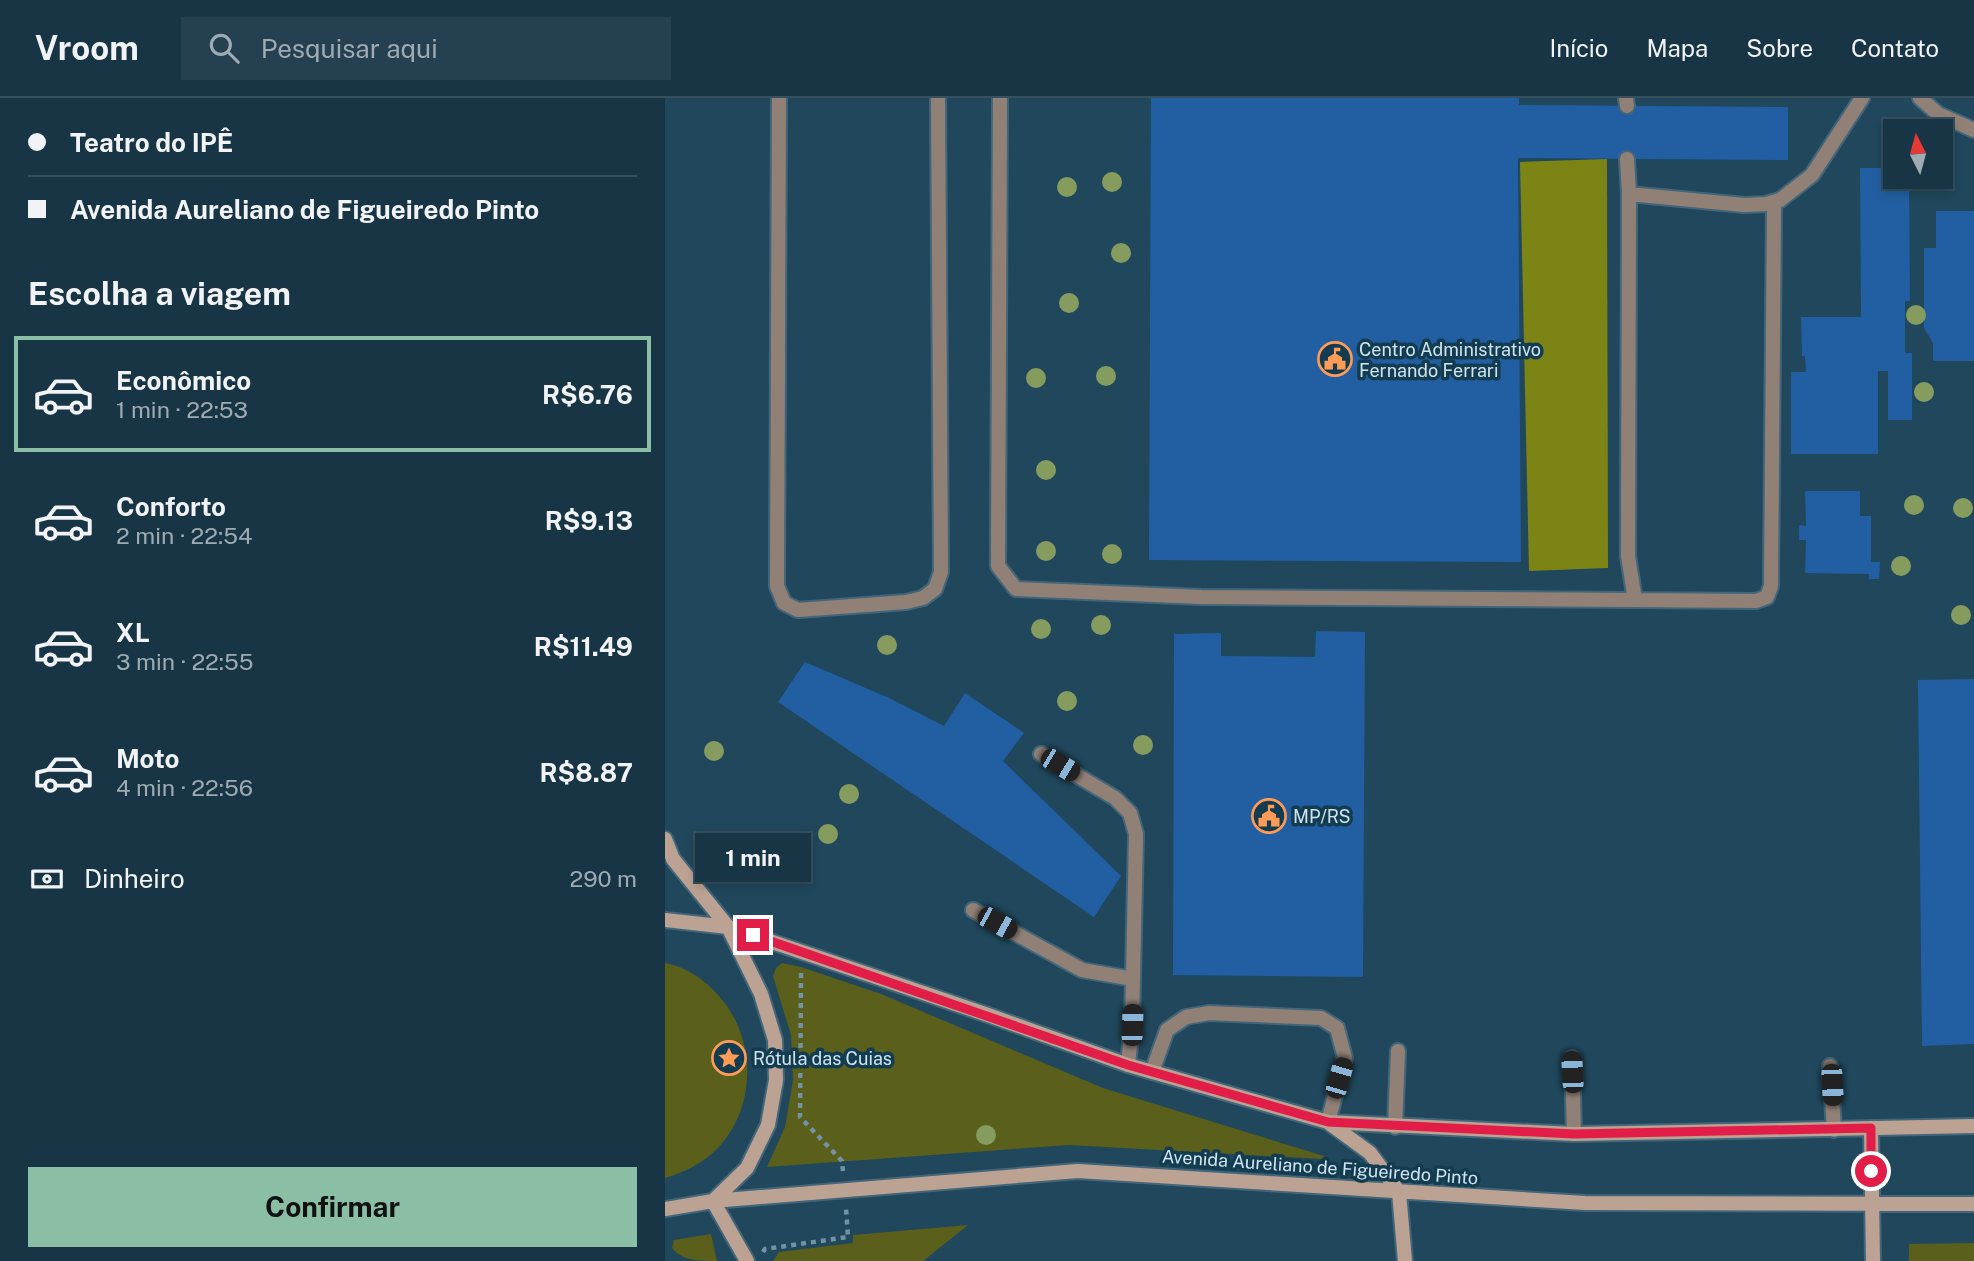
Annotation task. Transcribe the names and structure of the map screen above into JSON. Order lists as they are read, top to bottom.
{
  "streets": {
    "main road": ["Avenida Aureliano de Figueiredo Pinto"]
  },
  "places": {
    "public building": ["Centro Administrativo Fernando Ferrari", "MP/RS"],
    "place": ["Rótula das Cuias"]
  },
  "north": "top",
  "page": {
    "header": "Vroom",
    "search": "Pesquisar aqui",
    "nav": [
      "Início",
      "Mapa",
      "Sobre",
      "Contato"
    ],
    "banner": ["Teatro do IPÊ", "Avenida Aureliano de Figueiredo Pinto"],
    "heading": "Escolha a viagem",
    "list": [
      {
        "name": "Econômico",
        "note": "1 min · 22:53",
        "value": "R$6.76"
      },
      {
        "name": "Conforto",
        "note": "2 min · 22:54",
        "value": "R$9.13"
      },
      {
        "name": "XL",
        "note": "3 min · 22:55",
        "value": "R$11.49"
      },
      {
        "name": "Moto",
        "note": "4 min · 22:56",
        "value": "R$8.87"
      }
    ],
    "bubble": "1 min",
    "pay": ["Dinheiro", "290 m"],
    "buttons": "Confirmar"
  }
}
